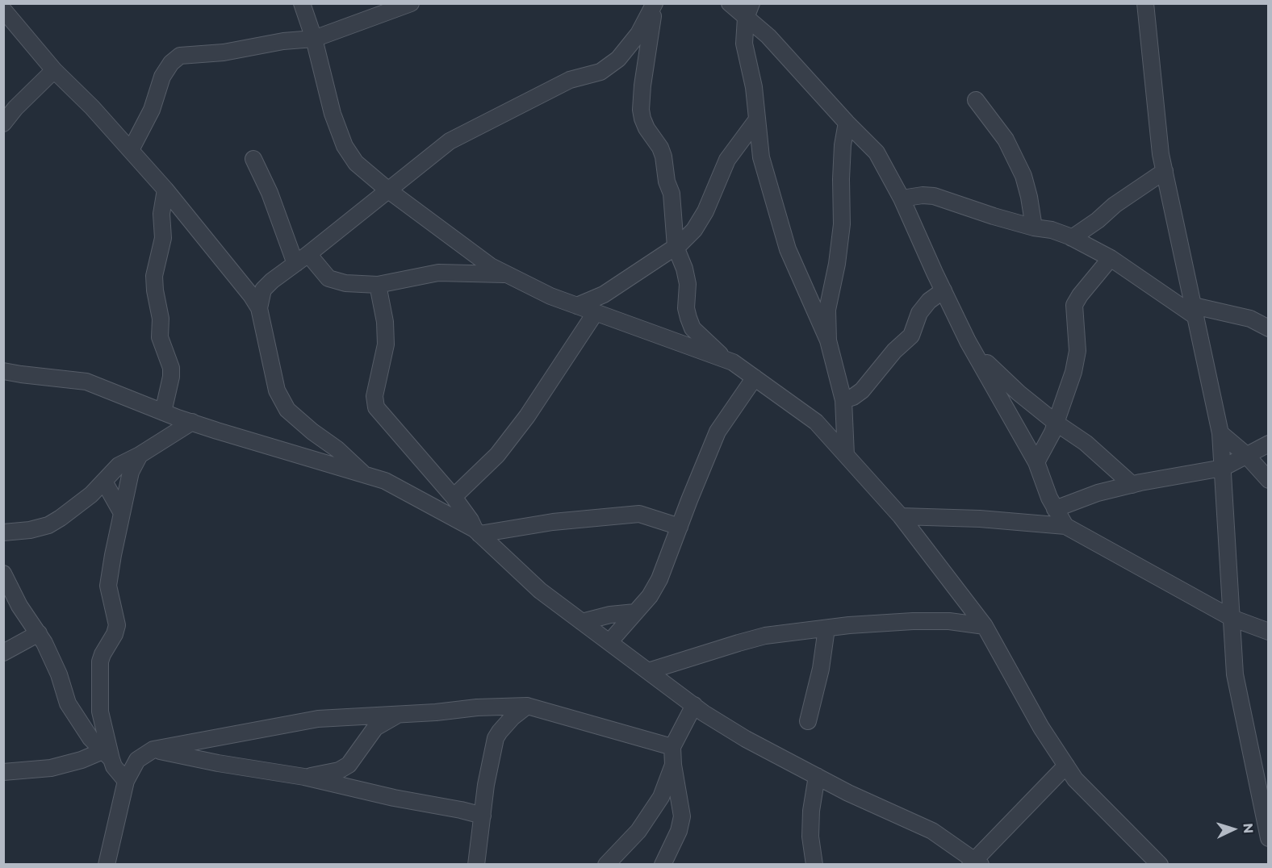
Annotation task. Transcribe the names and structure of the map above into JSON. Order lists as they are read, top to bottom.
{
  "north": "right"
}
